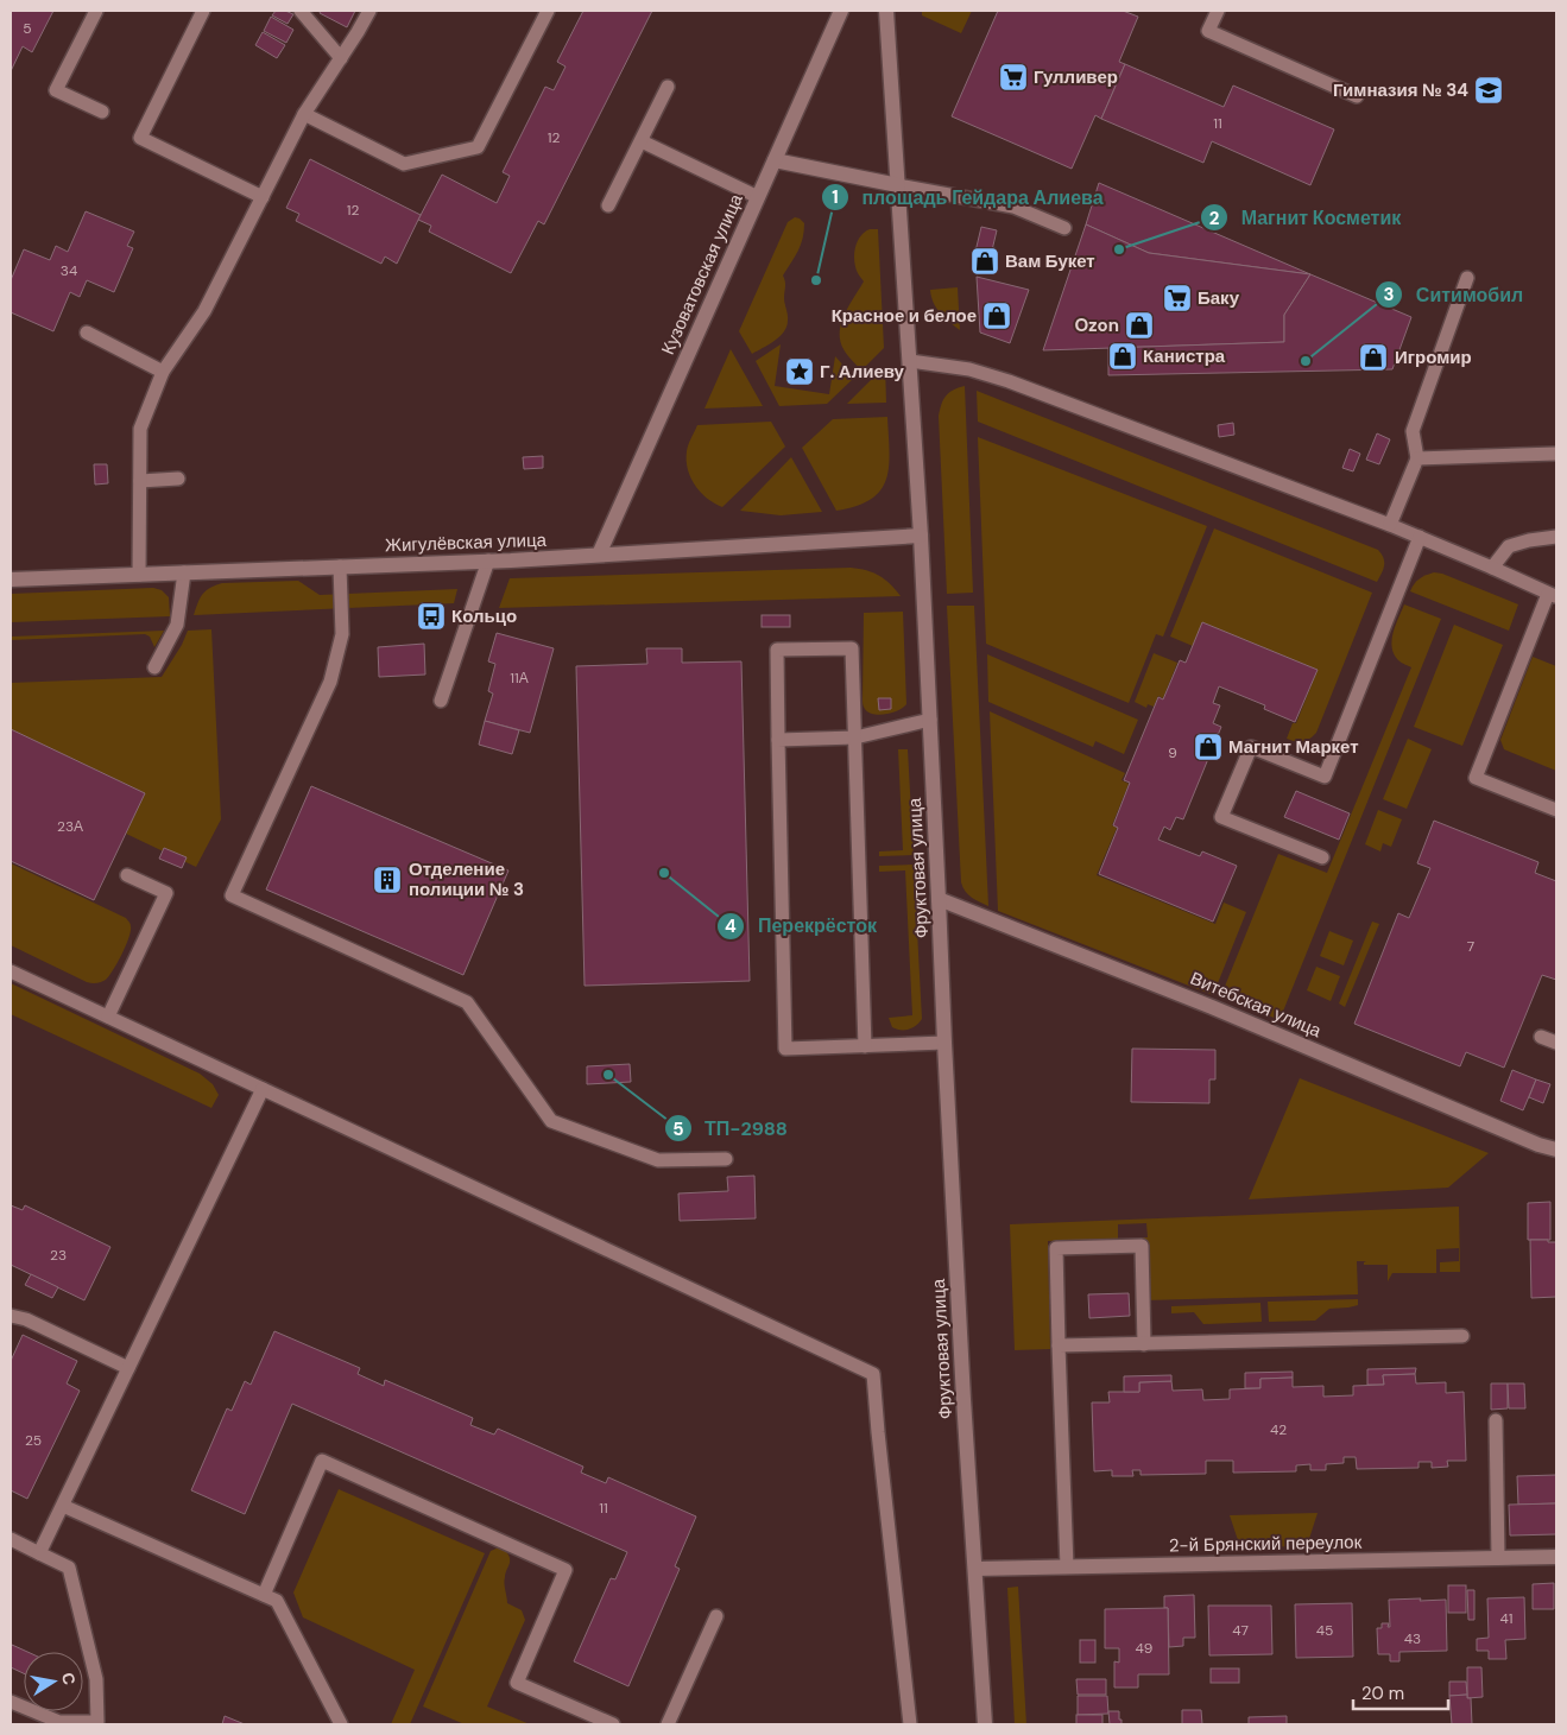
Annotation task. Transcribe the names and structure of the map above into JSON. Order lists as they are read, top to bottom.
{
  "streets": {
    "street": [
      "Кузоватовская улица",
      "Жигулёвская улица",
      "Фруктовая улица",
      "Витебская улица",
      "2-й Брянский переулок"
    ]
  },
  "crossings": [
    ["Кузоватовская улица", "Жигулёвская улица"],
    ["Жигулёвская улица", "Фруктовая улица"],
    ["Фруктовая улица", "Витебская улица"],
    ["Фруктовая улица", "2-й Брянский переулок"]
  ],
  "places": {
    "supermarket": ["Гулливер", "Баку"],
    "school or university": ["Гимназия № 34"],
    "other": [
      "Магнит Косметик",
      "площадь Гейдара Алиева",
      "Ситимобил",
      "Перекрёсток",
      "ТП-2988"
    ],
    "shop": [
      "Вам Букет",
      "Красное и белое",
      "Ozon",
      "Канистра",
      "Игромир",
      "Магнит Маркет"
    ],
    "place": ["Г. Алиеву"],
    "bus stop": ["Кольцо"],
    "building": ["Отделение полиции № 3"]
  },
  "house_numbers": [
    "5",
    "11",
    "12",
    "12",
    "34",
    "11А",
    "9",
    "23А",
    "7",
    "23",
    "42",
    "25",
    "11",
    "41",
    "47",
    "45",
    "43",
    "49"
  ],
  "scale_bar": "20 m",
  "north": "right"
}
